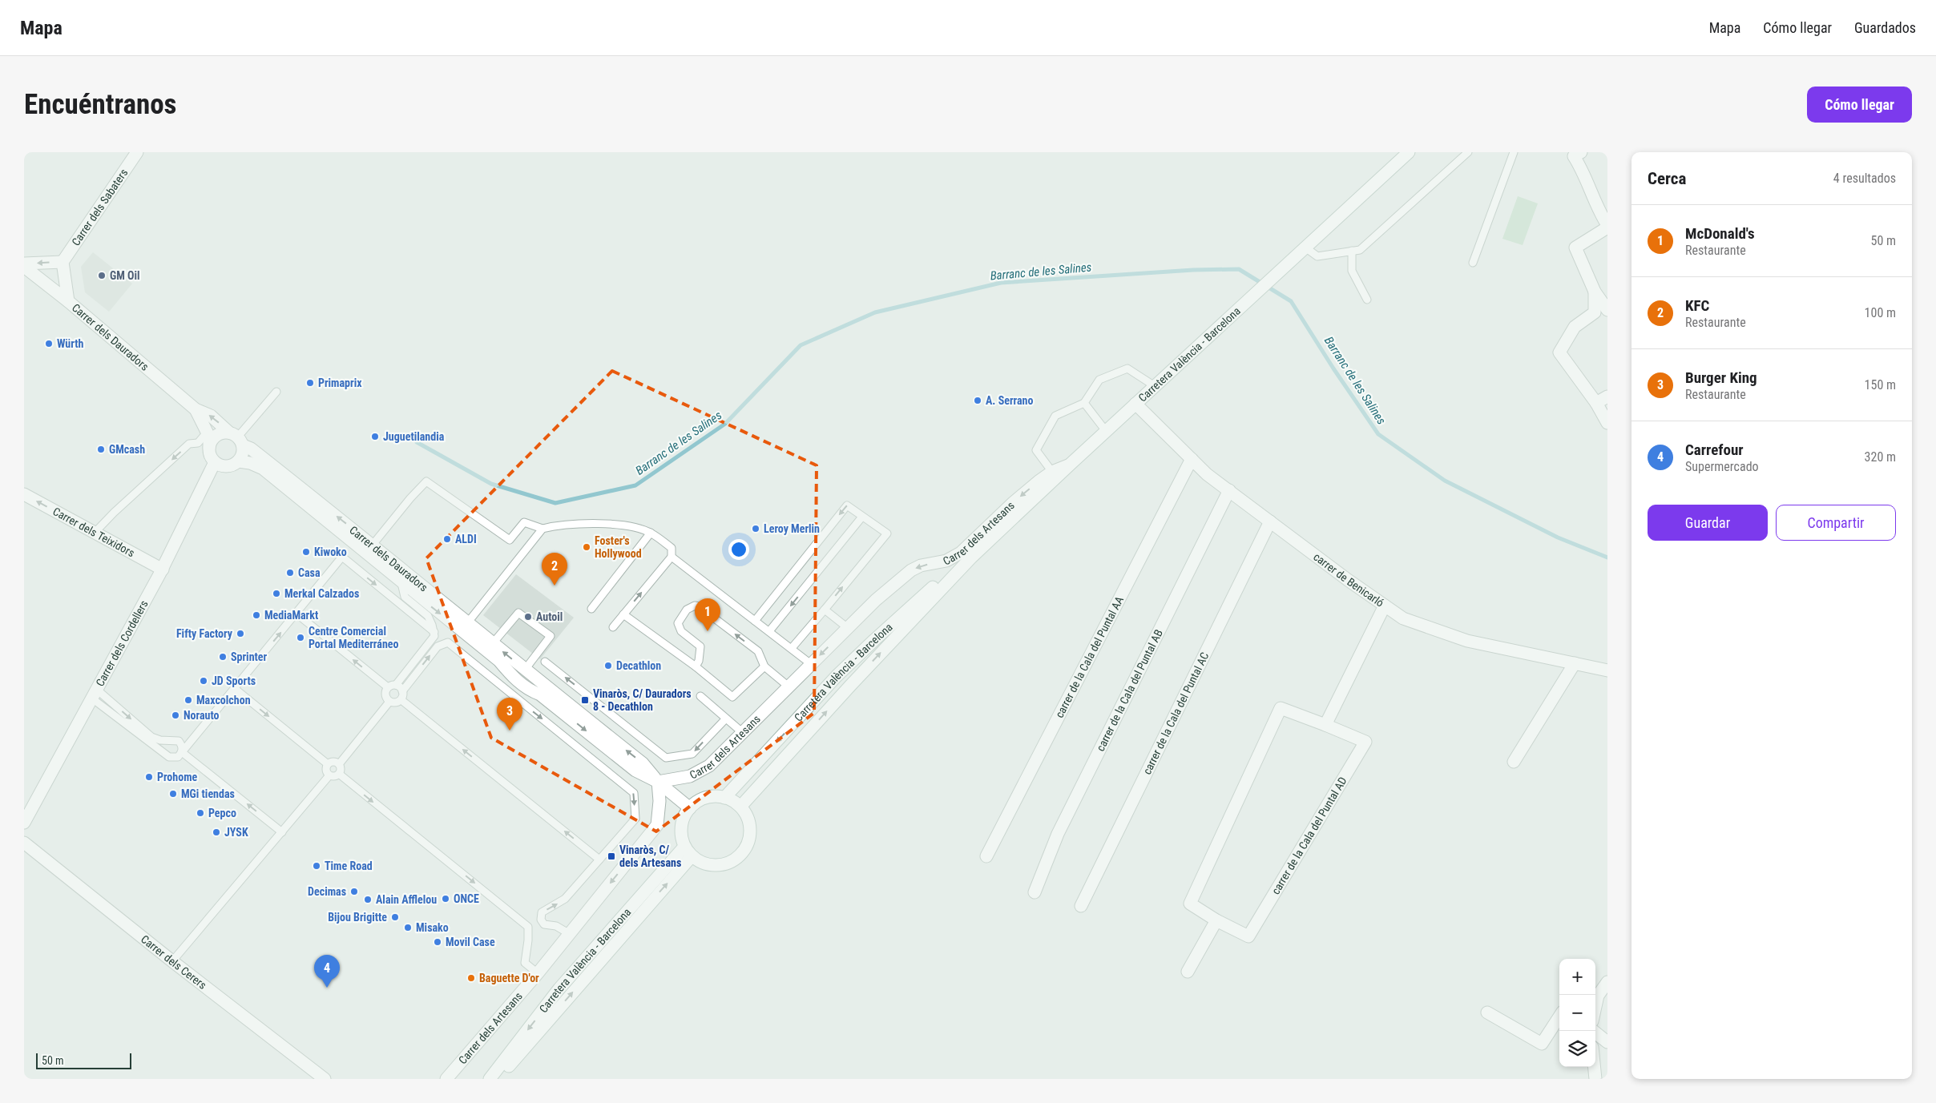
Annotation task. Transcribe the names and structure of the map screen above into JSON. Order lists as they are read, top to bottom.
{
  "streets": {
    "street": [
      "Carrer dels Sabaters",
      "Carrer dels Dauradors",
      "Carretera València - Barcelona",
      "Carrer dels Artesans",
      "Carrer dels Teixidors",
      "carrer de Benicarló",
      "Carrer dels Cordellers",
      "carrer de la Cala del Puntal AA",
      "carrer de la Cala del Puntal AB",
      "carrer de la Cala del Puntal AC",
      "carrer de la Cala del Puntal AD",
      "Carrer dels Cerers"
    ]
  },
  "crossings": [
    ["Carrer dels Dauradors", "Carretera València - Barcelona"],
    ["Carrer dels Dauradors", "Carrer dels Artesans"],
    ["Carrer dels Dauradors", "Carrer dels Cordellers"],
    ["Carretera València - Barcelona", "Carrer dels Artesans"],
    ["Carretera València - Barcelona", "carrer de Benicarló"],
    ["Carrer dels Teixidors", "Carrer dels Cordellers"],
    ["carrer de Benicarló", "carrer de la Cala del Puntal AA"],
    ["carrer de Benicarló", "carrer de la Cala del Puntal AB"],
    ["carrer de Benicarló", "carrer de la Cala del Puntal AC"]
  ],
  "one_way": ["Carrer dels Artesans", "Carrer dels Teixidors"],
  "water": ["Barranc de les Salines"],
  "places": {
    "other": [
      "GM Oil",
      "Würth",
      "Primaprix",
      "A. Serrano",
      "Juguetilandia",
      "GMcash",
      "Leroy Merlin",
      "ALDI",
      "Foster's Hollywood",
      "Kiwoko",
      "Casa",
      "Merkal Calzados",
      "MediaMarkt",
      "Autoil",
      "Fifty Factory",
      "Centre Comercial Portal Mediterráneo",
      "Sprinter",
      "Decathlon",
      "JD Sports",
      "Maxcolchon",
      "Norauto",
      "Prohome",
      "MGi tiendas",
      "Pepco",
      "JYSK",
      "Time Road",
      "Decimas",
      "ONCE",
      "Alain Afflelou",
      "Bijou Brigitte",
      "Misako",
      "Movil Case",
      "Baguette D'or"
    ],
    "transit": ["Vinaròs, C/ Dauradors 8 - Decathlon", "Vinaròs, C/ dels Artesans"]
  },
  "scale_bar": "50 m",
  "page": {
    "header": "Mapa",
    "nav": ["Mapa", "Cómo llegar", "Guardados"],
    "buttons": [
      "Cómo llegar",
      ["Guardar", "Compartir"]
    ],
    "title": "Encuéntranos",
    "heading": ["Cerca", "4 resultados"],
    "list": [
      {
        "mark": "1",
        "name": "McDonald's",
        "note": "Restaurante",
        "value": "50 m"
      },
      {
        "mark": "2",
        "name": "KFC",
        "note": "Restaurante",
        "value": "100 m"
      },
      {
        "mark": "3",
        "name": "Burger King",
        "note": "Restaurante",
        "value": "150 m"
      },
      {
        "mark": "4",
        "name": "Carrefour",
        "note": "Supermercado",
        "value": "320 m"
      }
    ],
    "pins": [
      "2",
      "1",
      "3",
      "4"
    ],
    "map_buttons": ["+", "−"],
    "scale": "50 m"
  }
}
